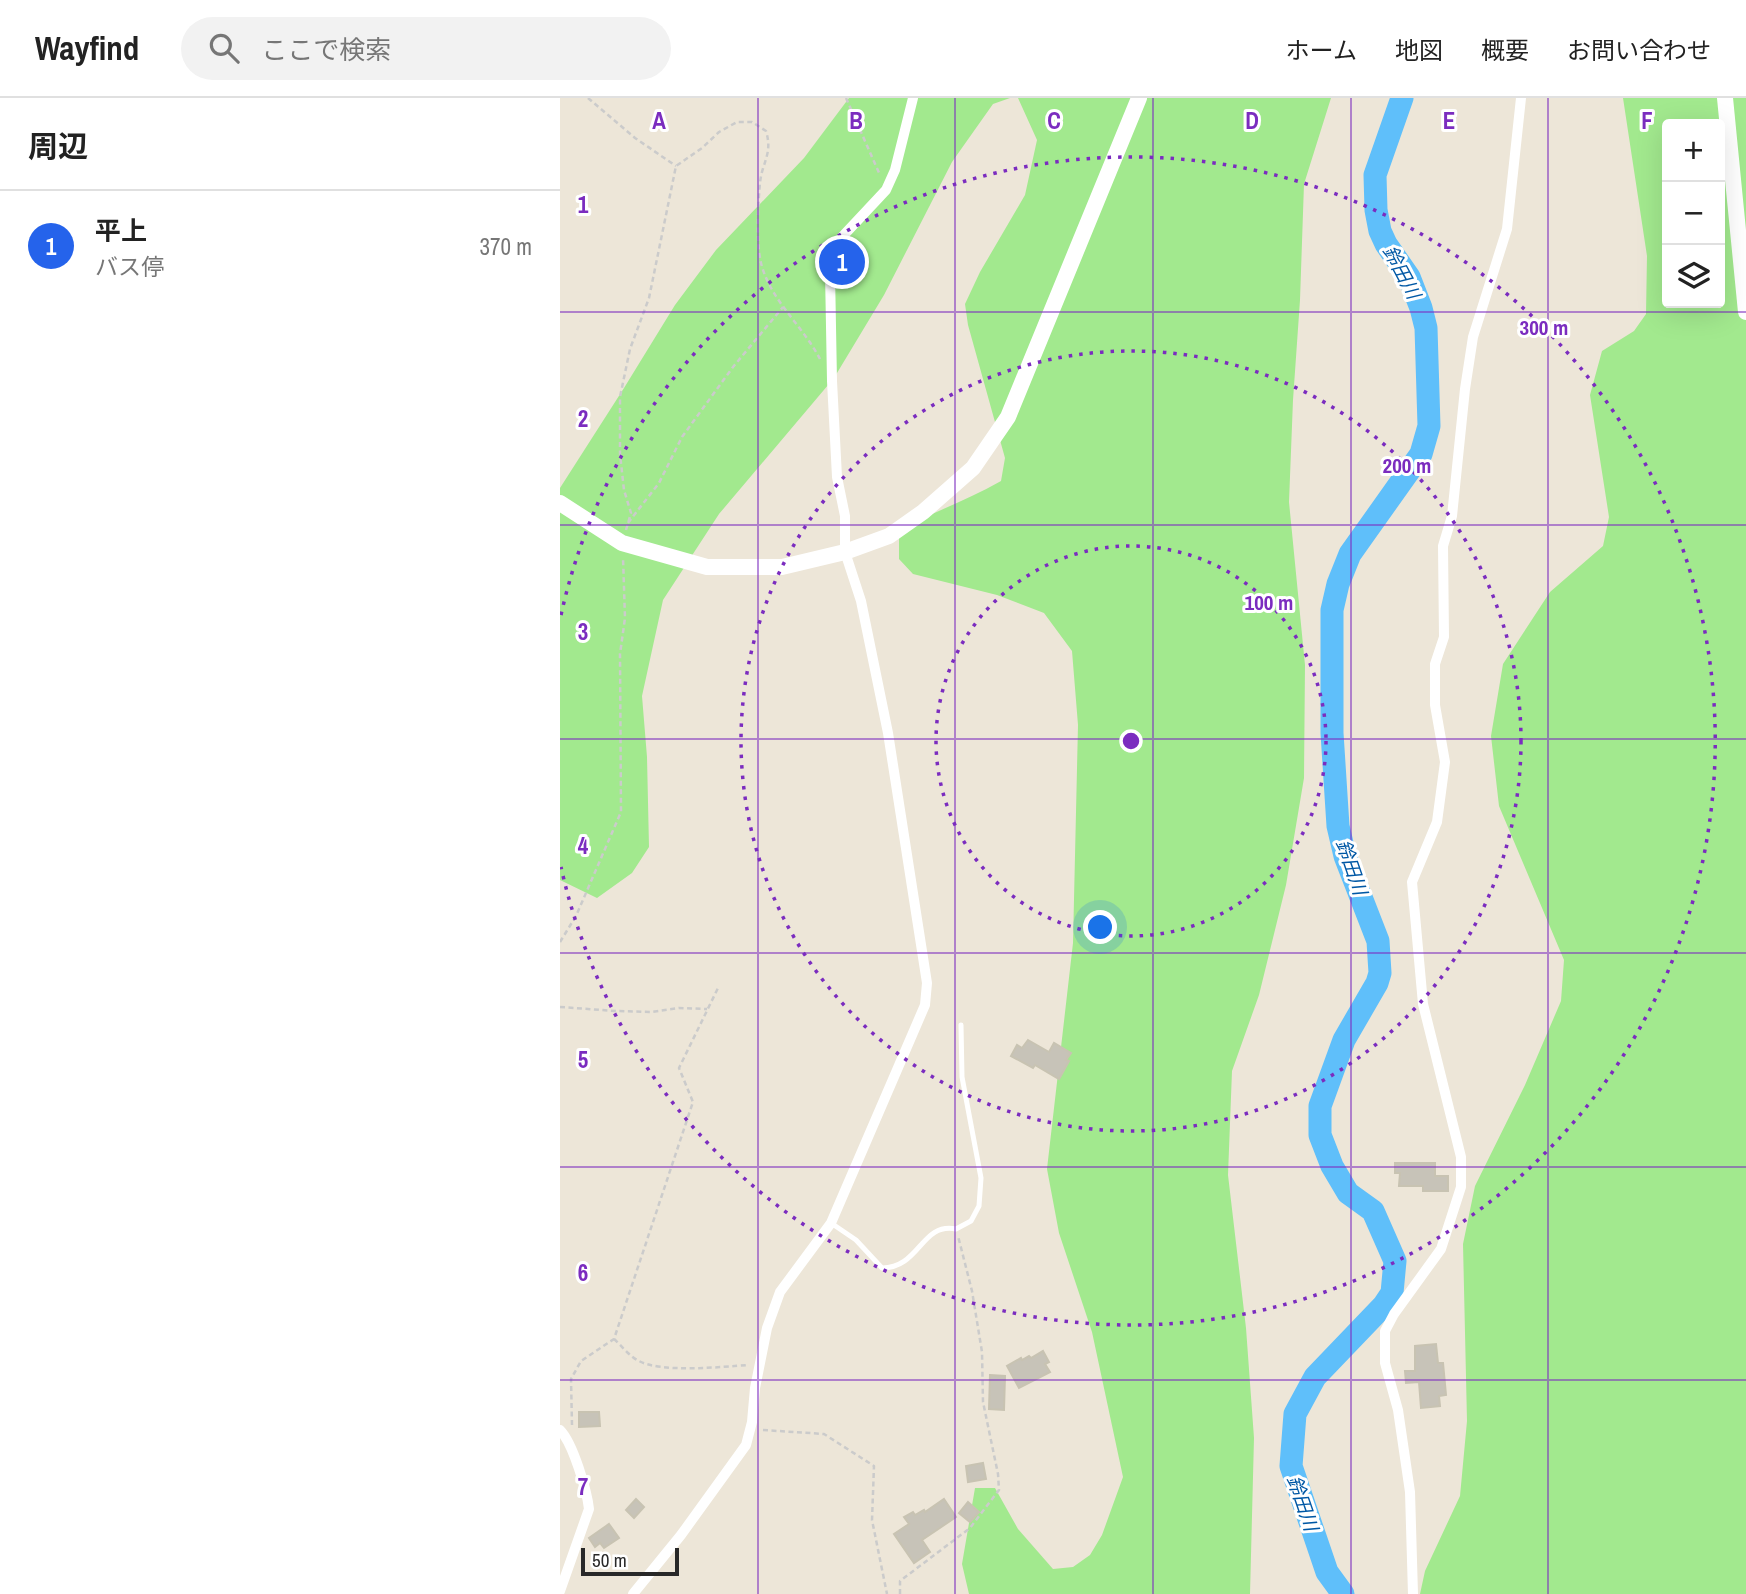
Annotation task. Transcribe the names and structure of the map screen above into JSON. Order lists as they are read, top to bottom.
{
  "water": ["鈴田川"],
  "scale_bar": "50 m",
  "page": {
    "header": "Wayfind",
    "search": "ここで検索",
    "nav": [
      "ホーム",
      "地図",
      "概要",
      "お問い合わせ"
    ],
    "heading": "周辺",
    "map_buttons": ["+", "−"],
    "list": [
      {
        "mark": "1",
        "name": "平上",
        "note": "バス停",
        "value": "370 m"
      }
    ],
    "pins": "1",
    "scale": "50 m"
  },
  "grid": {
    "columns": [
      "A",
      "B",
      "C",
      "D",
      "E",
      "F"
    ],
    "rows": [
      "1",
      "2",
      "3",
      "4",
      "5",
      "6",
      "7"
    ]
  },
  "rings": ["300 m", "200 m", "100 m"]
}
